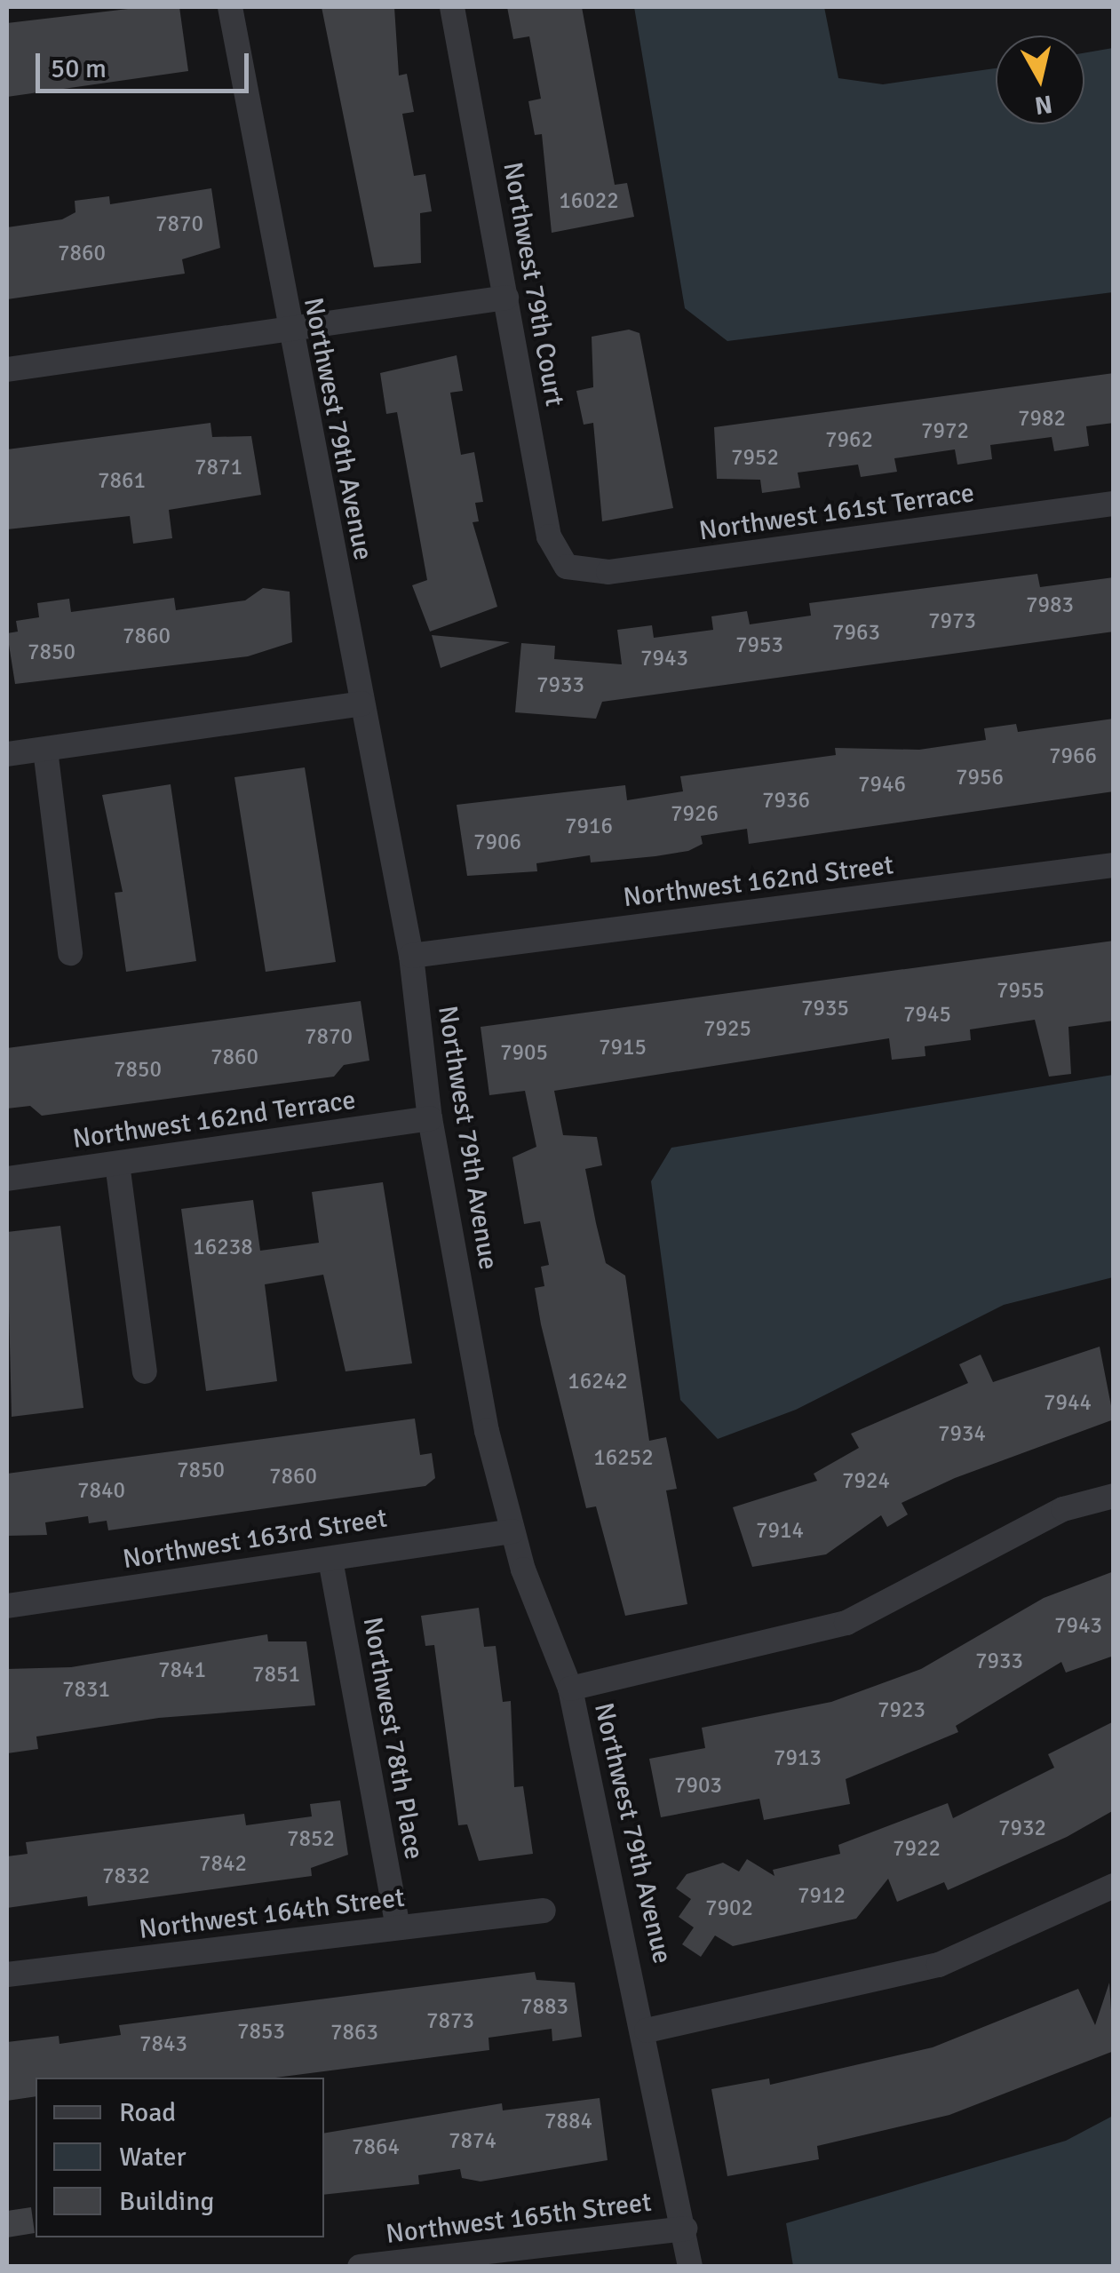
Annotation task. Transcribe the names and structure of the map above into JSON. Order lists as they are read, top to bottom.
{
  "streets": {
    "street": [
      "Northwest 79th Court",
      "Northwest 79th Avenue",
      "Northwest 161st Terrace",
      "Northwest 162nd Street",
      "Northwest 162nd Terrace",
      "Northwest 163rd Street",
      "Northwest 78th Place",
      "Northwest 164th Street",
      "Northwest 165th Street"
    ]
  },
  "crossings": [
    ["Northwest 79th Court", "Northwest 161st Terrace"],
    ["Northwest 79th Avenue", "Northwest 162nd Street"],
    ["Northwest 79th Avenue", "Northwest 162nd Terrace"],
    ["Northwest 79th Avenue", "Northwest 163rd Street"],
    ["Northwest 79th Avenue", "Northwest 165th Street"],
    ["Northwest 163rd Street", "Northwest 78th Place"],
    ["Northwest 78th Place", "Northwest 164th Street"]
  ],
  "house_numbers": [
    "16022",
    "7870",
    "7860",
    "7982",
    "7972",
    "7962",
    "7952",
    "7871",
    "7861",
    "7983",
    "7973",
    "7963",
    "7860",
    "7953",
    "7850",
    "7943",
    "7933",
    "7966",
    "7956",
    "7946",
    "7936",
    "7926",
    "7916",
    "7906",
    "7955",
    "7935",
    "7945",
    "7925",
    "7870",
    "7915",
    "7905",
    "7860",
    "7850",
    "16238",
    "16242",
    "7944",
    "7934",
    "16252",
    "7850",
    "7860",
    "7924",
    "7840",
    "7914",
    "7943",
    "7933",
    "7841",
    "7851",
    "7831",
    "7923",
    "7913",
    "7903",
    "7932",
    "7852",
    "7922",
    "7842",
    "7832",
    "7912",
    "7902",
    "7883",
    "7873",
    "7853",
    "7863",
    "7843",
    "7884",
    "7874",
    "7864"
  ],
  "legend": ["Road", "Water", "Building"],
  "scale_bar": "50 m",
  "north": "bottom"
}
